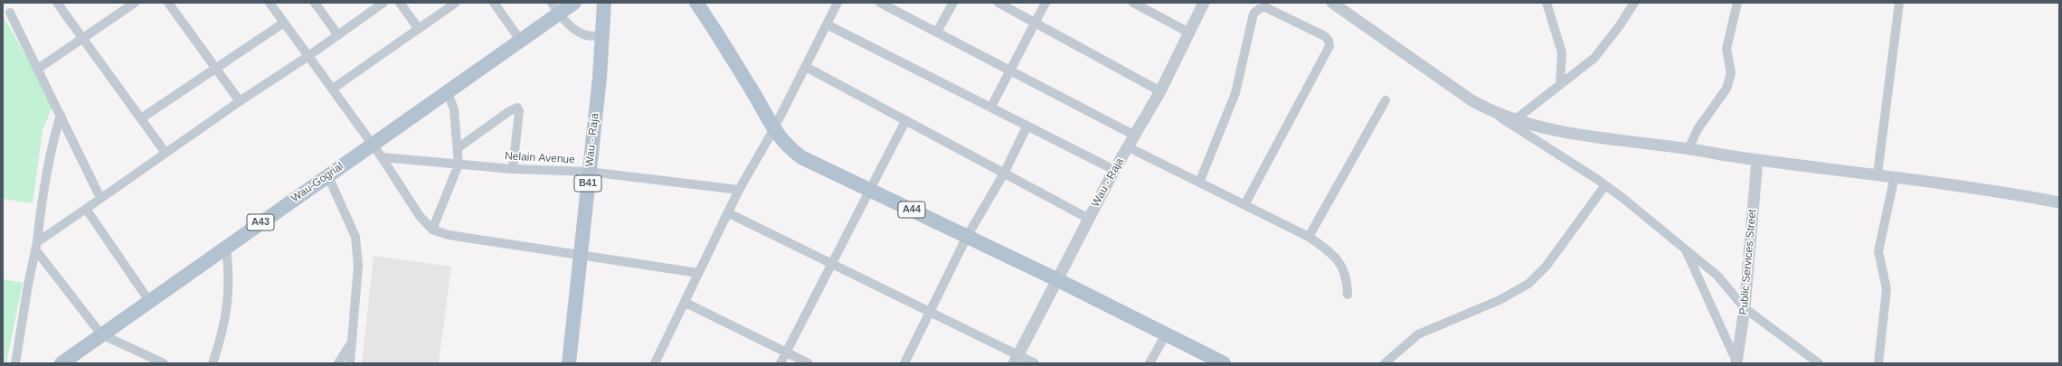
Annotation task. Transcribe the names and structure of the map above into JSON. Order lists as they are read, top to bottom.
{
  "streets": {
    "main road": [
      "Wau - Raja",
      "Wau-Gogrial",
      "B41",
      "A44",
      "A43"
    ],
    "street": ["Nelain Avenue", "Public Services Street"]
  },
  "crossings": [
    ["Wau - Raja", "Nelain Avenue"],
    ["Wau - Raja", "A44"]
  ]
}
